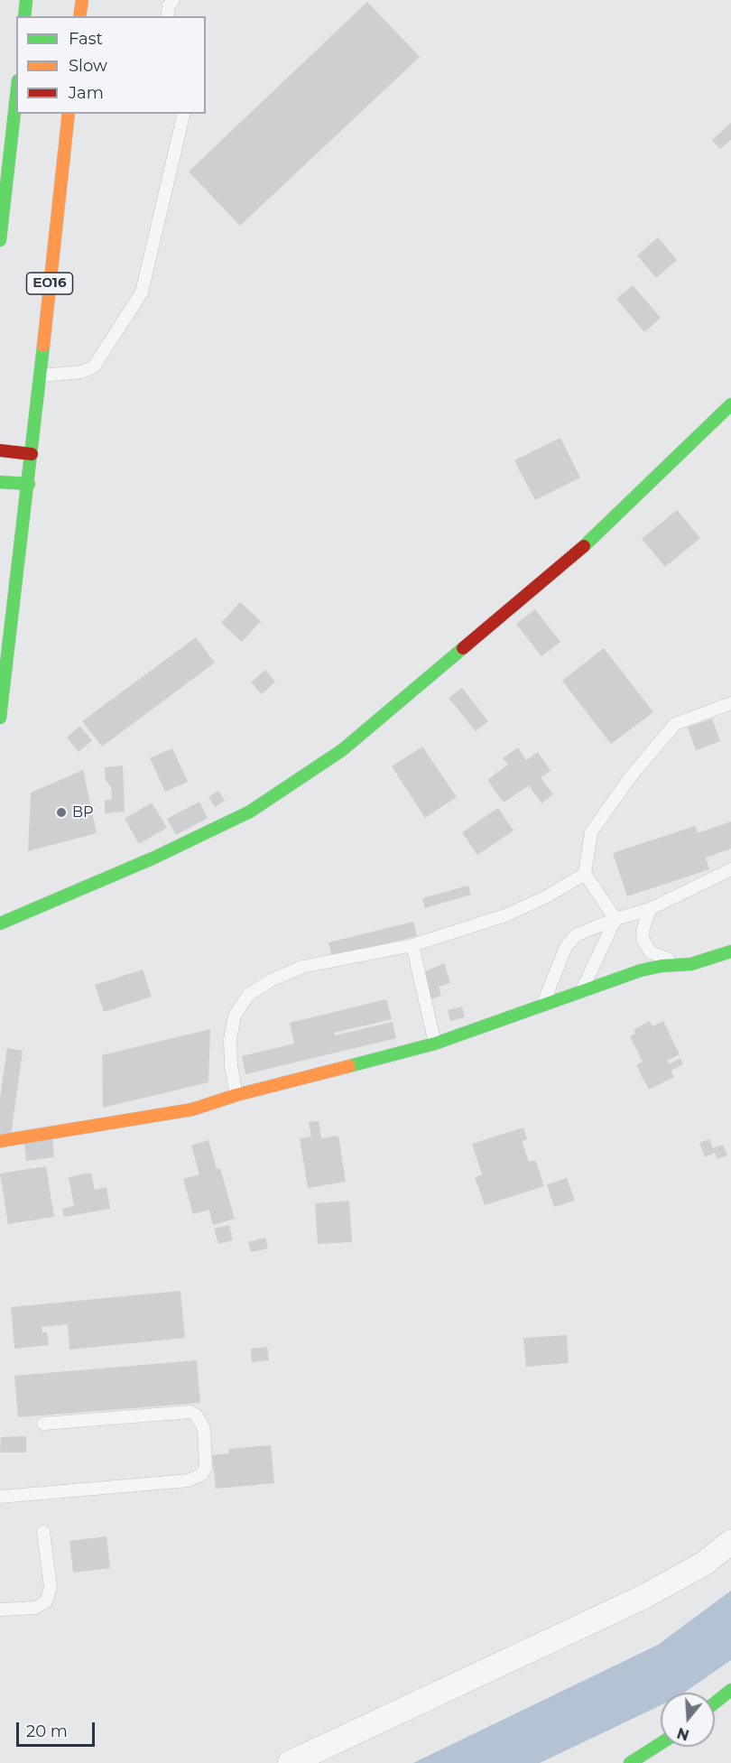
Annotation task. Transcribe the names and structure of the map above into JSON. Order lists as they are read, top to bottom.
{
  "streets": {
    "street": ["ΕΟ16"]
  },
  "places": ["BP"],
  "legend": ["Fast", "Slow", "Jam"],
  "scale_bar": "20 m",
  "north": "bottom"
}
